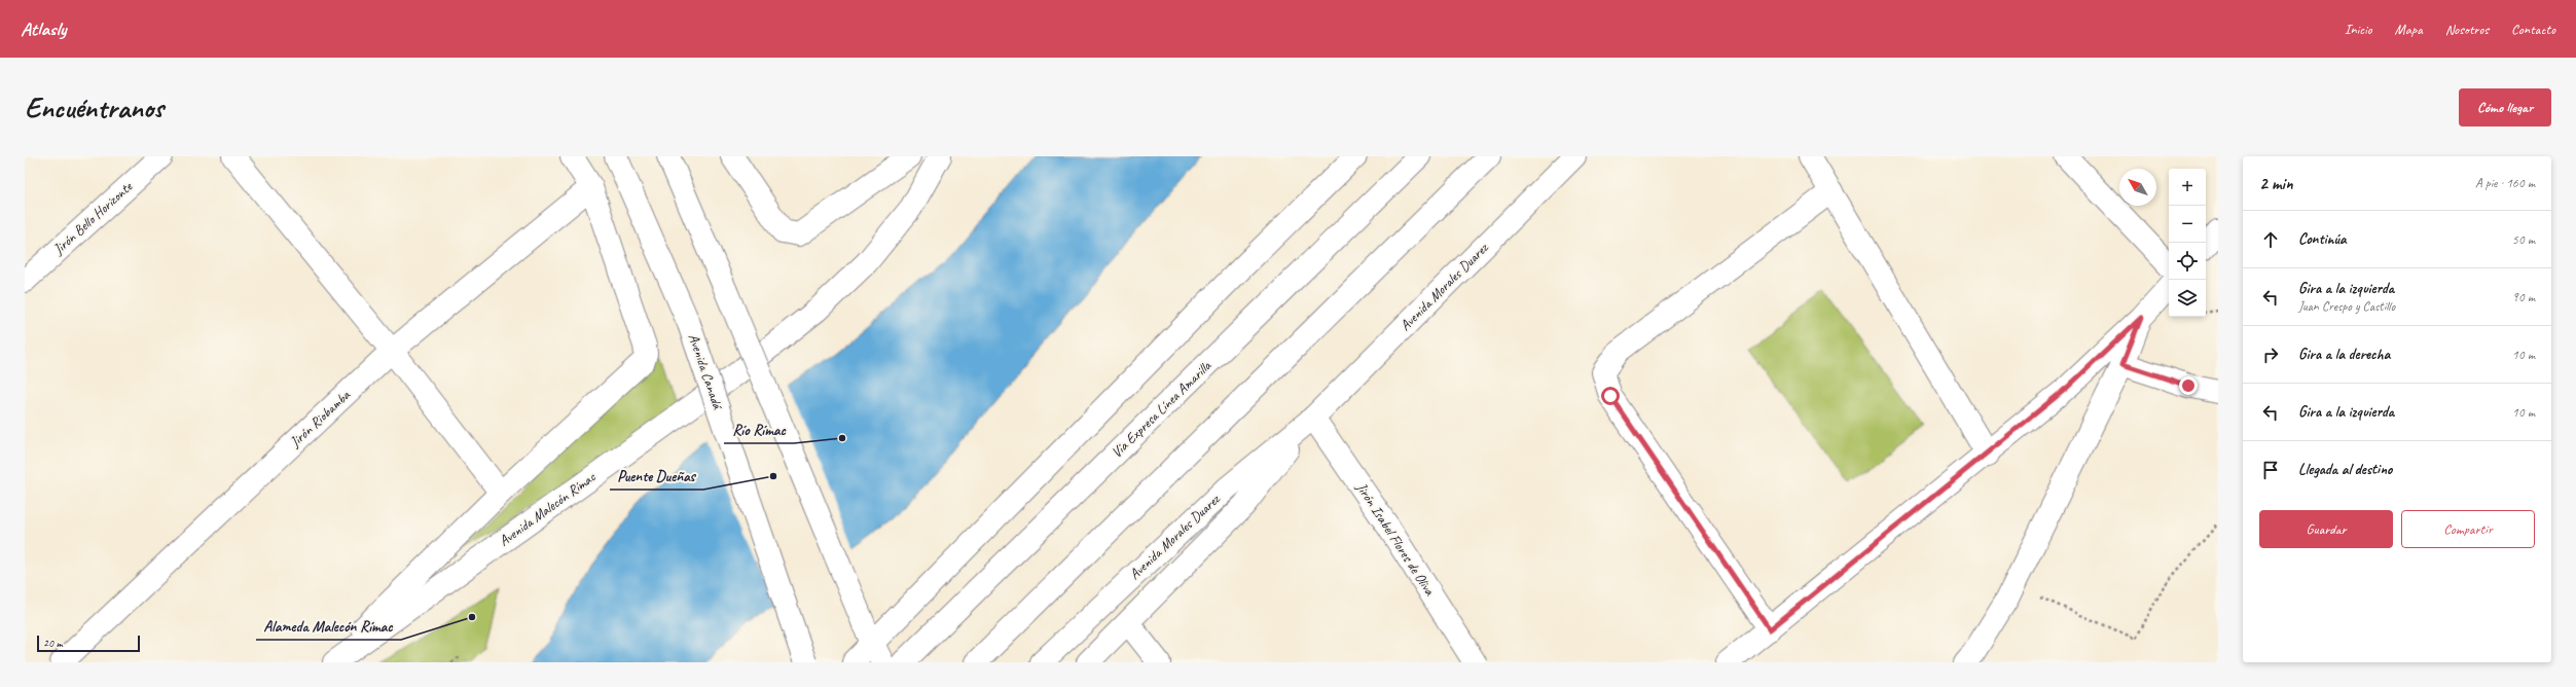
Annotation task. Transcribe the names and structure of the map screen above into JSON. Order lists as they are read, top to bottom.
{
  "streets": {
    "main road": [
      "Jirón Bello Horizonte",
      "Avenida Morales Duarez",
      "Avenida Canadá",
      "Vía Expresa Línea Amarilla",
      "Jirón Riobamba",
      "Avenida Malecón Rímac",
      "Jirón Isabel Flores de Oliva"
    ]
  },
  "crossings": [
    ["Avenida Morales Duarez", "Jirón Isabel Flores de Oliva"]
  ],
  "places": ["Río Rímac", "Puente Dueñas", "Alameda Malecón Rímac"],
  "scale_bar": "20 m",
  "north": "top left",
  "page": {
    "header": "Atlasly",
    "nav": [
      "Inicio",
      "Mapa",
      "Nosotros",
      "Contacto"
    ],
    "buttons": [
      "Cómo llegar",
      ["Guardar", "Compartir"]
    ],
    "title": "Encuéntranos",
    "heading": ["2 min", "A pie · 160 m"],
    "map_buttons": ["+", "−"],
    "list": [
      ["Continúa", "50 m"],
      ["Gira a la izquierda", "Juan Crespo y Castillo", "90 m"],
      ["Gira a la derecha", "10 m"],
      ["Gira a la izquierda", "10 m"],
      "Llegada al destino"
    ],
    "scale": "20 m"
  }
}
